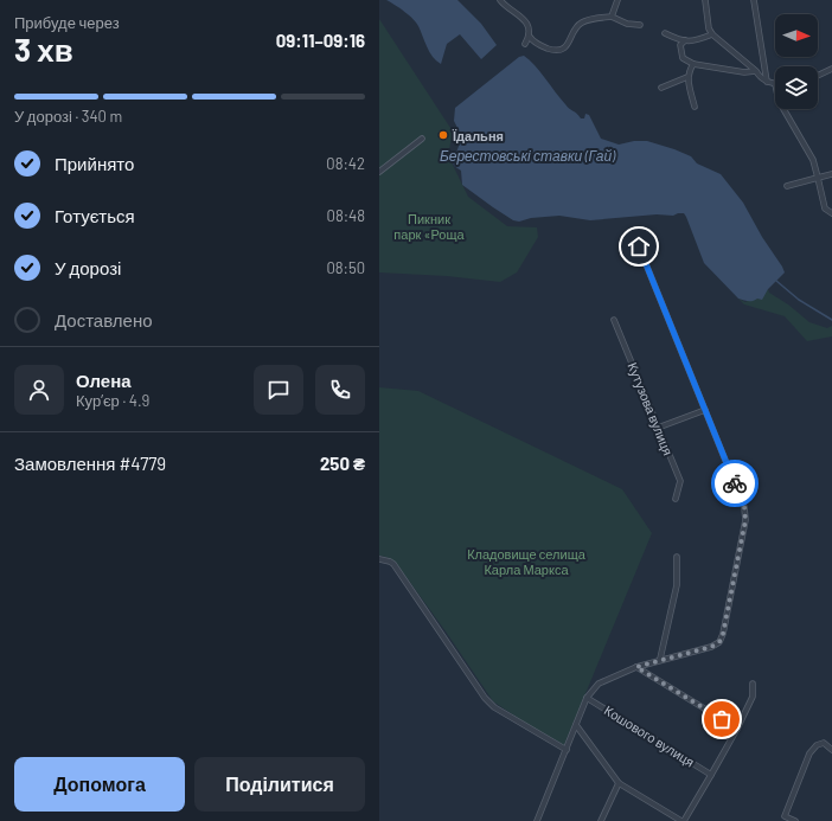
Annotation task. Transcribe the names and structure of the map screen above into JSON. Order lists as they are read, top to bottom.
{
  "streets": {
    "street": ["Кутузова вулиця", "Кошового вулиця"]
  },
  "water": ["Берестовські ставки (Гай)"],
  "parks": ["Пикник парк «Роща", "Кладовище селища Карла Маркса"],
  "places": ["Їдальня"],
  "north": "right",
  "page": {
    "heading": ["3 хв", "Прибуде через", "09:11–09:16"],
    "panel": [
      "Олена",
      "Кур’єр · 4.9",
      "Замовлення #4779",
      "250 ₴"
    ],
    "bar": "У дорозі · 340 m",
    "list": [
      ["Прийнято", "08:42"],
      ["Готується", "08:48"],
      ["У дорозі", "08:50"],
      "Доставлено"
    ],
    "buttons": ["Допомога", "Поділитися"]
  }
}
